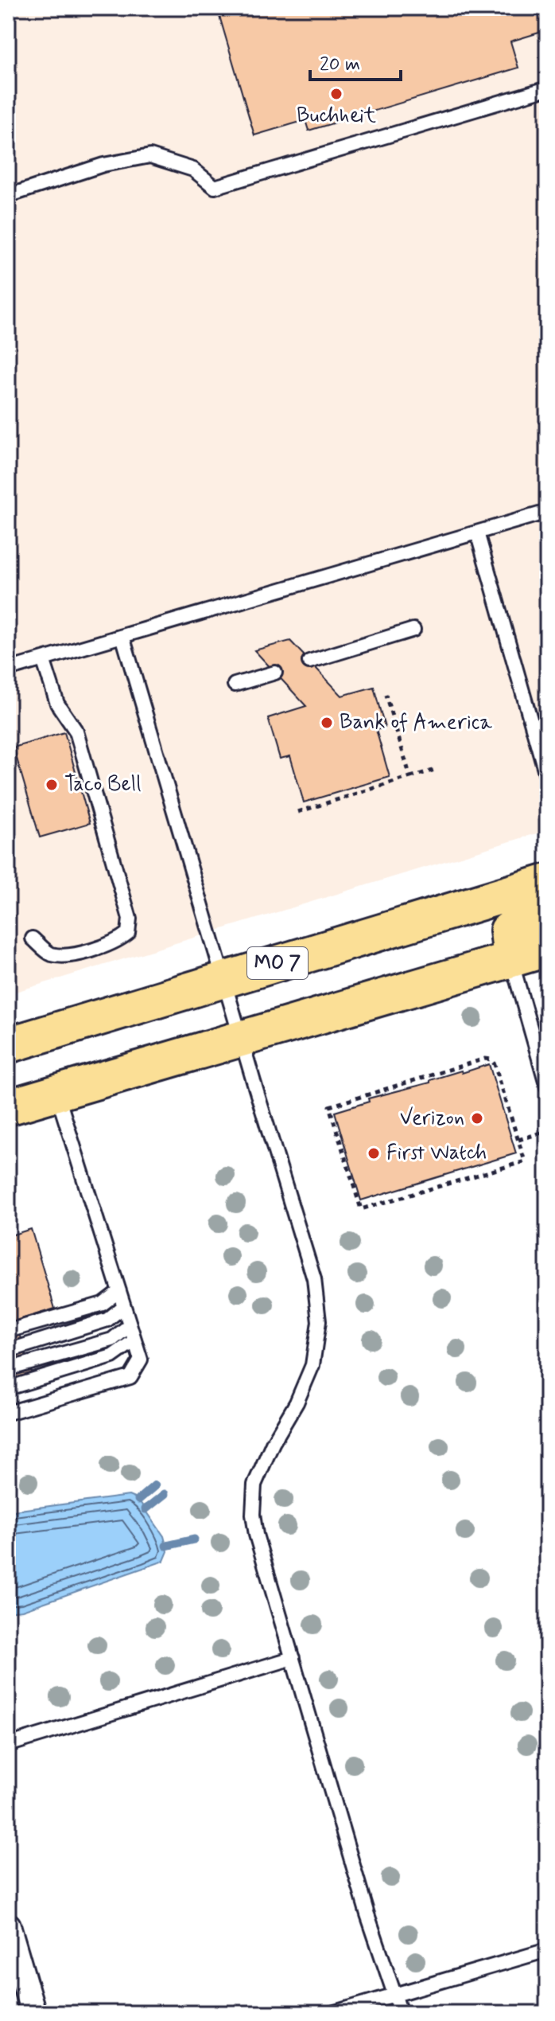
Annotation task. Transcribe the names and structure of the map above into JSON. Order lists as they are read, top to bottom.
{
  "streets": {
    "main road": ["MO 7"]
  },
  "places": [
    "Buchheit",
    "Bank of America",
    "Taco Bell",
    "Verizon",
    "First Watch"
  ],
  "scale_bar": "20 m"
}
